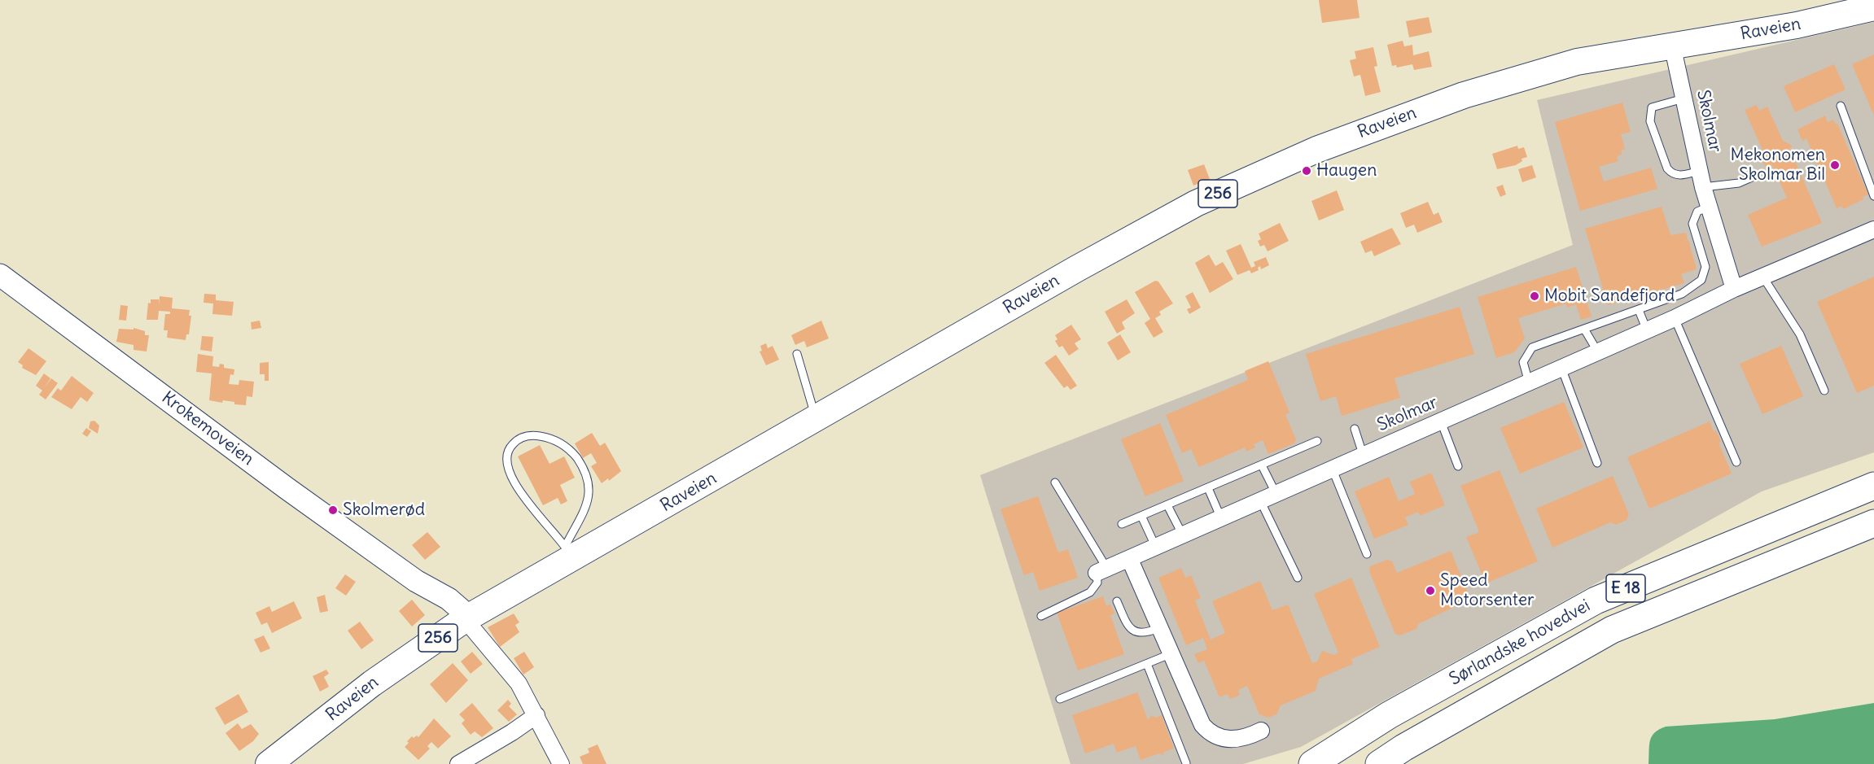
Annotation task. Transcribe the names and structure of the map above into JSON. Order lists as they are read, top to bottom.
{
  "streets": {
    "highway": ["E 18", "Sørlandske hovedvei"],
    "main road": ["Raveien", "256", "Krokemoveien"],
    "street": ["Skolmar"]
  },
  "crossings": [
    ["Raveien", "Skolmar"],
    ["Raveien", "Krokemoveien"]
  ],
  "places": [
    "Mekonomen Skolmar Bil",
    "Haugen",
    "Mobit Sandefjord",
    "Skolmerød",
    "Speed Motorsenter"
  ]
}
